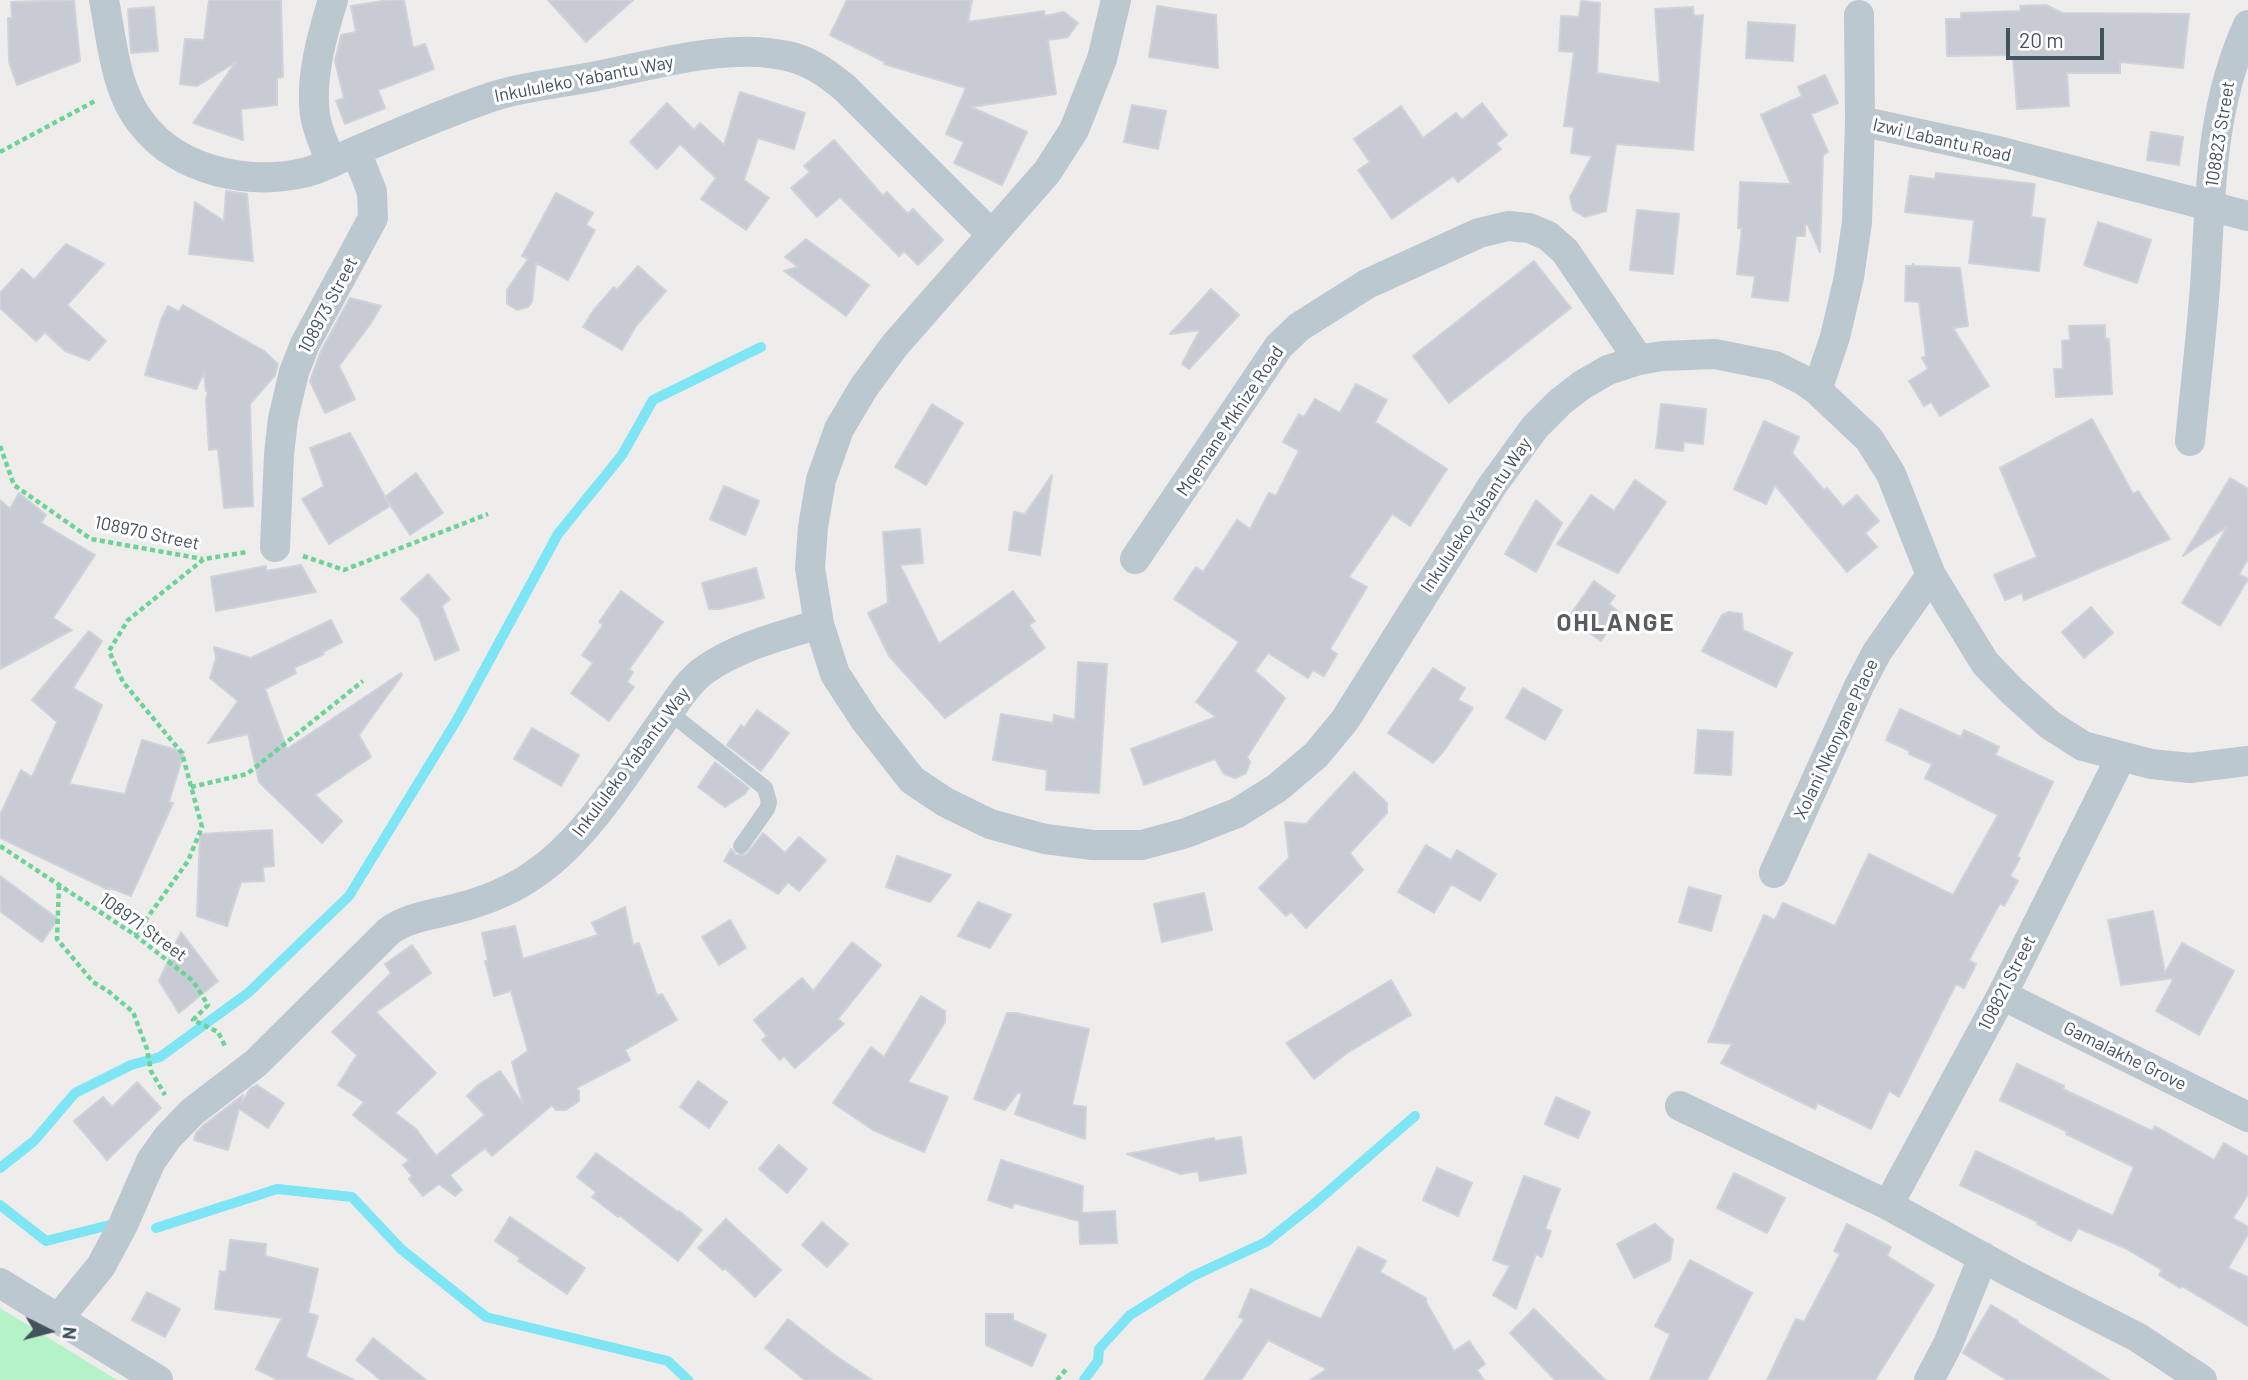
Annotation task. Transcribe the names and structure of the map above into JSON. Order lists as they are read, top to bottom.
{
  "streets": {
    "street": [
      "Inkululeko Yabantu Way",
      "108823 Street",
      "Izwi Labantu Road",
      "108973 Street",
      "Mqemane Mkhize Road",
      "Xolani Nkonyane Place",
      "108821 Street",
      "Gamalakhe Grove"
    ],
    "path": ["108970 Street", "108971 Street"]
  },
  "crossings": [
    ["Inkululeko Yabantu Way", "Izwi Labantu Road"],
    ["Inkululeko Yabantu Way", "108973 Street"],
    ["Inkululeko Yabantu Way", "Mqemane Mkhize Road"],
    ["Inkululeko Yabantu Way", "Xolani Nkonyane Place"],
    ["Inkululeko Yabantu Way", "108821 Street"],
    ["108823 Street", "Izwi Labantu Road"],
    ["108821 Street", "Gamalakhe Grove"]
  ],
  "districts": ["OHLANGE"],
  "scale_bar": "20 m",
  "north": "right"
}
